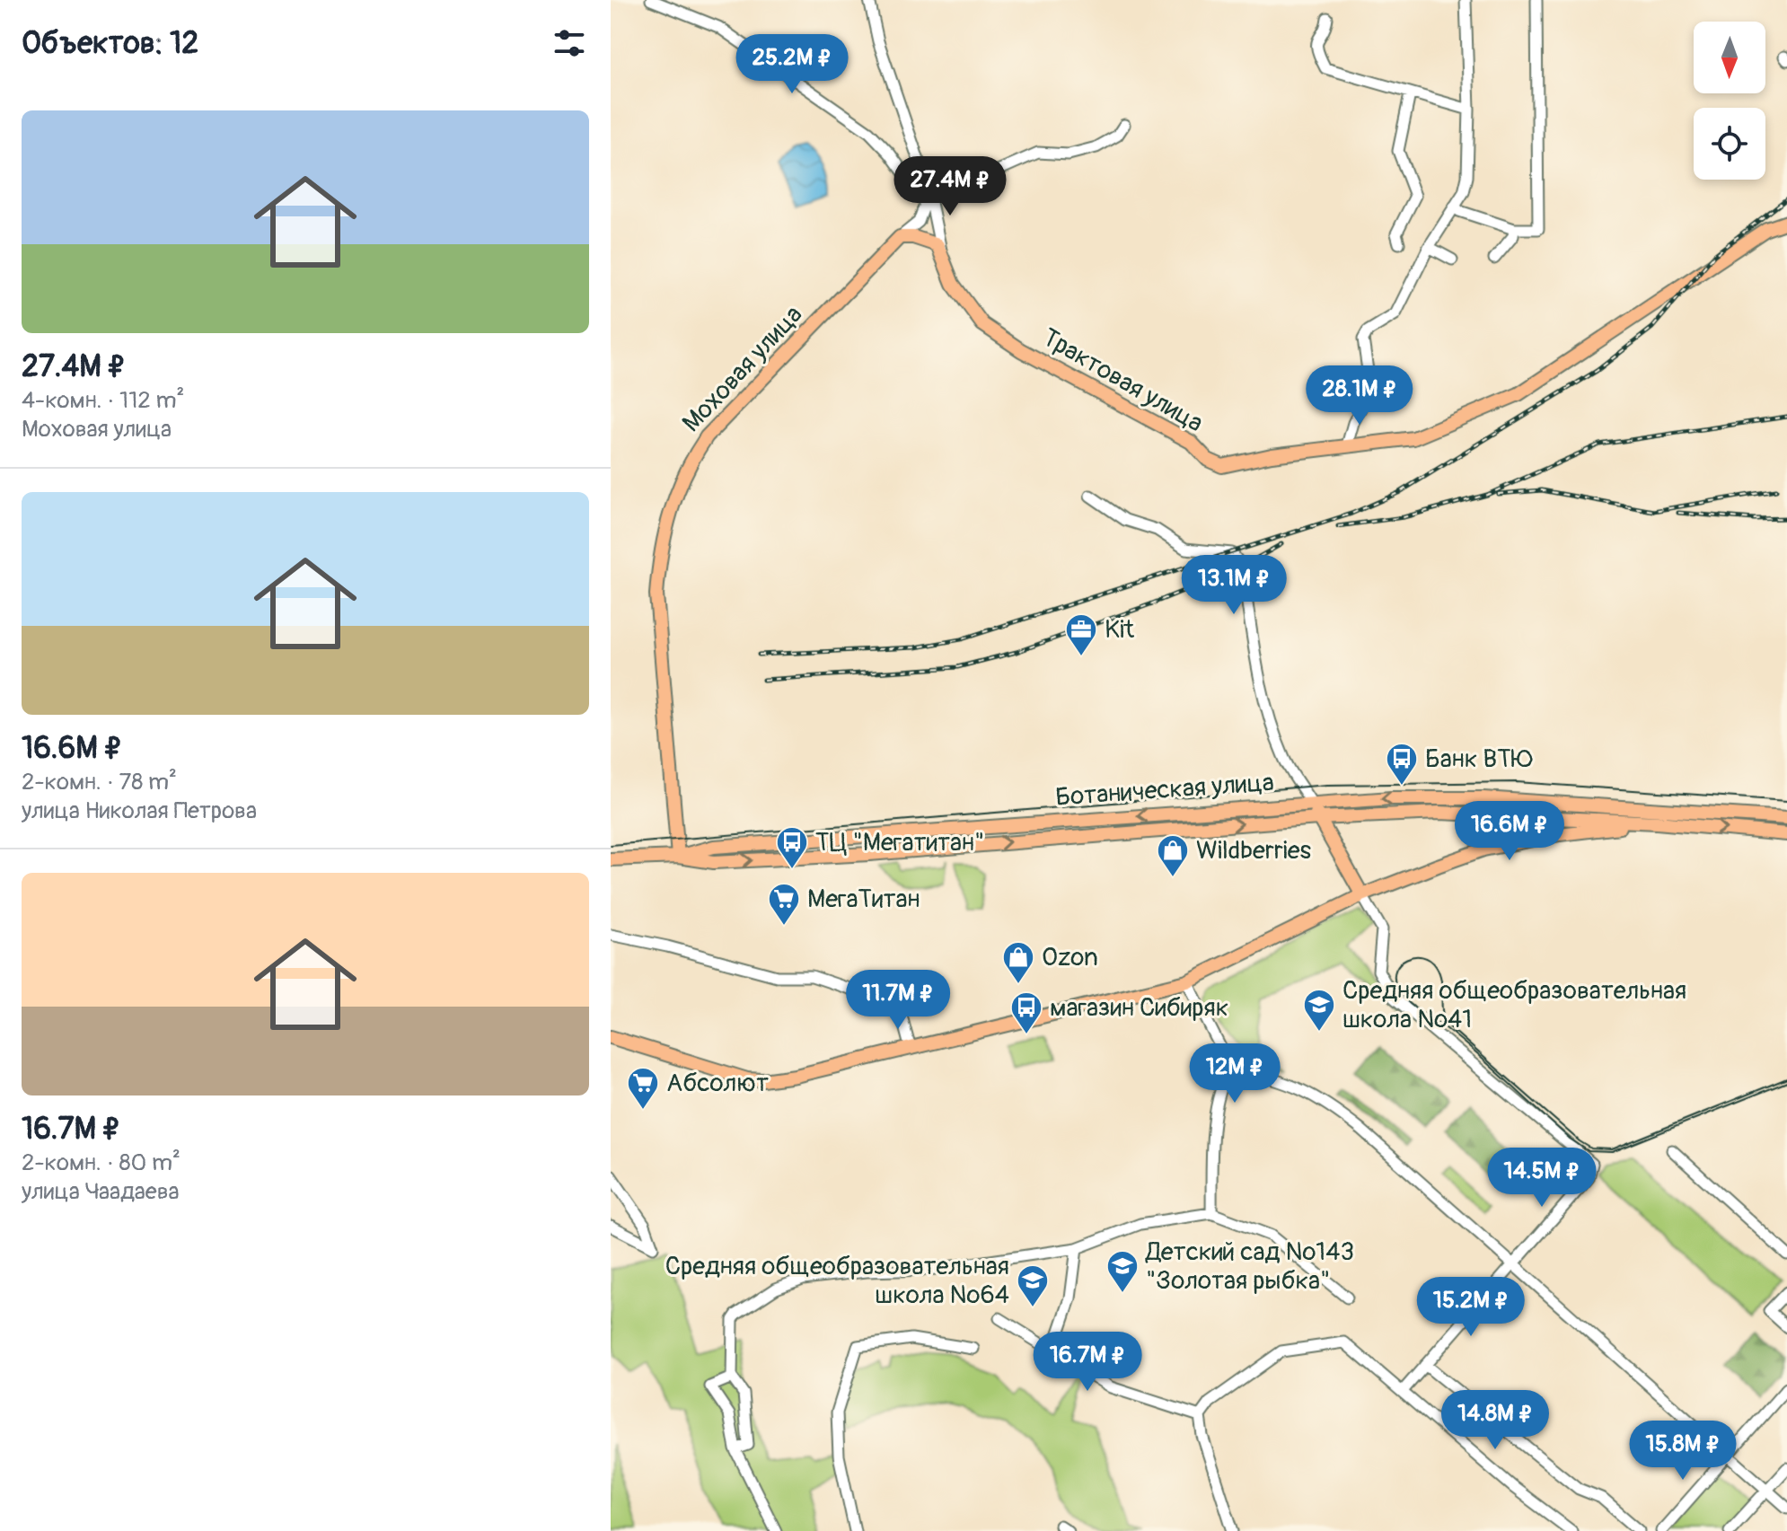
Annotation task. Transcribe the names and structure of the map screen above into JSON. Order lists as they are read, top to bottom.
{
  "streets": {
    "main road": ["Моховая улица", "Трактовая улица", "Ботаническая улица"]
  },
  "crossings": [
    ["Моховая улица", "Ботаническая улица"]
  ],
  "places": {
    "office": ["Kit"],
    "bus stop": ["Банк ВТЮ", "ТЦ \"Мегатитан\"", "магазин Сибиряк"],
    "shop": ["Wildberries", "Ozon"],
    "supermarket": ["МегаТитан", "Абсолют"],
    "school or university": ["Средняя общеобразовательная школа №41", "Детский сад №143 \"Золотая рыбка\"", "Средняя общеобразовательная школа №64"]
  },
  "north": "bottom",
  "page": {
    "heading": "Объектов: 12",
    "price": [
      "25.2M ₽",
      "27.4M ₽",
      "28.1M ₽",
      "13.1M ₽",
      "16.6M ₽",
      "11.7M ₽",
      "12M ₽",
      "14.5M ₽",
      "15.2M ₽",
      "16.7M ₽",
      "14.8M ₽",
      "15.8M ₽"
    ],
    "list": [
      {
        "name": "27.4M ₽",
        "note": "4-комн. · 112 m² · Моховая улица"
      },
      {
        "name": "16.6M ₽",
        "note": "2-комн. · 78 m² · улица Николая Петрова"
      },
      {
        "name": "16.7M ₽",
        "note": "2-комн. · 80 m² · улица Чаадаева"
      }
    ]
  }
}
